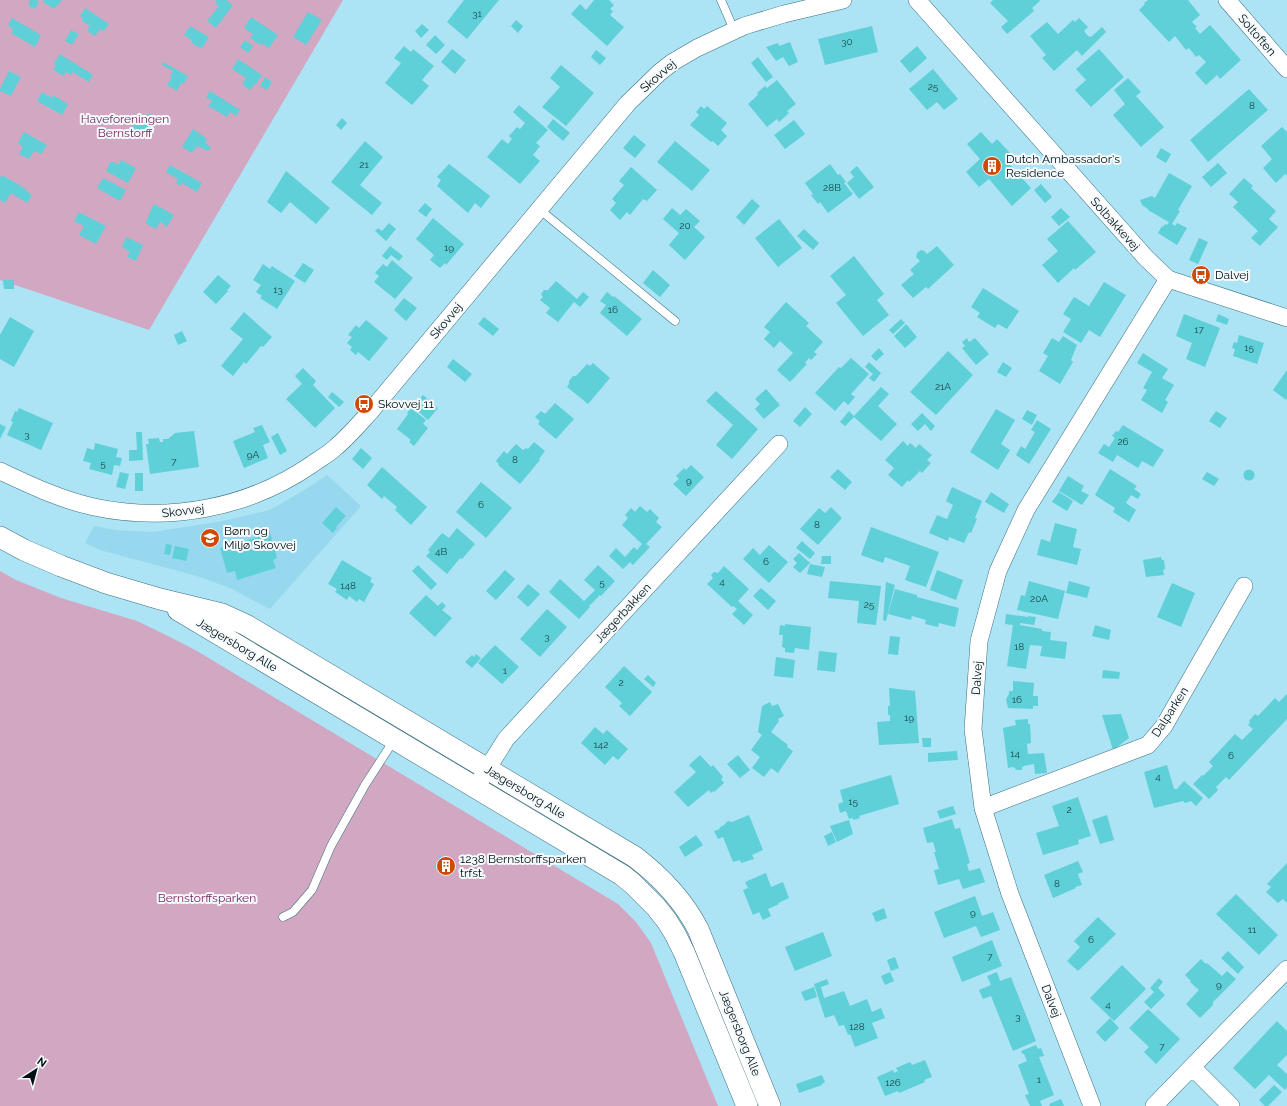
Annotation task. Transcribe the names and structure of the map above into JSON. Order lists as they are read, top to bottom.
{
  "streets": {
    "street": [
      "Soltoften",
      "Skovvej",
      "Solbakkevej",
      "Jægerbakken",
      "Jægersborg Alle",
      "Dalvej",
      "Dalparken"
    ]
  },
  "crossings": [
    ["Solbakkevej", "Dalvej"],
    ["Jægerbakken", "Jægersborg Alle"],
    ["Dalvej", "Dalparken"]
  ],
  "parks": ["Haveforeningen Bernstorff", "Bernstorffsparken"],
  "places": {
    "building": ["Dutch Ambassador's Residence", "1238 Bernstorffsparken trfst."],
    "bus stop": ["Dalvej", "Skovvej 11"],
    "school or university": ["Børn og Miljø Skovvej"]
  },
  "house_numbers": [
    "31",
    "30",
    "25",
    "8",
    "21",
    "28B",
    "20",
    "19",
    "13",
    "16",
    "17",
    "15",
    "21A",
    "3",
    "26",
    "9A",
    "8",
    "7",
    "5",
    "9",
    "6",
    "8",
    "4B",
    "6",
    "4",
    "5",
    "148",
    "20A",
    "25",
    "3",
    "18",
    "1",
    "2",
    "16",
    "19",
    "142",
    "14",
    "6",
    "4",
    "15",
    "2",
    "8",
    "9",
    "11",
    "6",
    "7",
    "9",
    "4",
    "3",
    "128",
    "7",
    "1",
    "126"
  ],
  "north": "top right"
}
